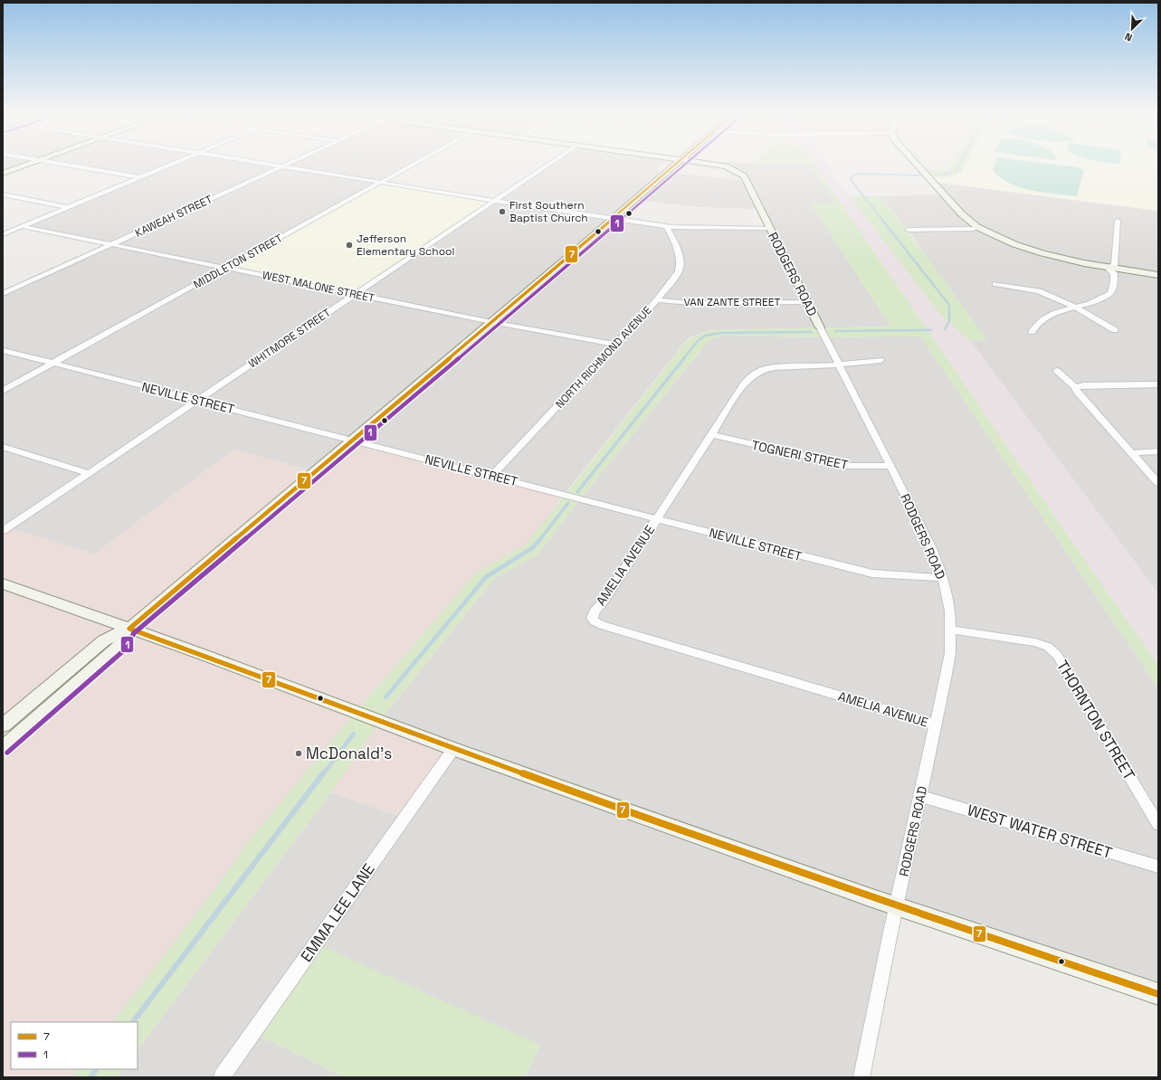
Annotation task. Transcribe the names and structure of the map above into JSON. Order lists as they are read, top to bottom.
{
  "streets": {
    "street": [
      "KAWEAH STREET",
      "MIDDLETON STREET",
      "RODGERS ROAD",
      "WEST MALONE STREET",
      "VAN ZANTE STREET",
      "WHITMORE STREET",
      "NORTH RICHMOND AVENUE",
      "NEVILLE STREET",
      "TOGNERI STREET",
      "AMELIA AVENUE",
      "THORNTON STREET",
      "WEST WATER STREET",
      "EMMA LEE LANE"
    ]
  },
  "crossings": [
    ["KAWEAH STREET", "WEST MALONE STREET"],
    ["MIDDLETON STREET", "WEST MALONE STREET"],
    ["MIDDLETON STREET", "NEVILLE STREET"],
    ["RODGERS ROAD", "VAN ZANTE STREET"],
    ["RODGERS ROAD", "NEVILLE STREET"],
    ["RODGERS ROAD", "TOGNERI STREET"],
    ["RODGERS ROAD", "AMELIA AVENUE"],
    ["RODGERS ROAD", "THORNTON STREET"],
    ["RODGERS ROAD", "WEST WATER STREET"],
    ["WEST MALONE STREET", "WHITMORE STREET"],
    ["WEST MALONE STREET", "NORTH RICHMOND AVENUE"],
    ["VAN ZANTE STREET", "NORTH RICHMOND AVENUE"],
    ["WHITMORE STREET", "NEVILLE STREET"],
    ["NORTH RICHMOND AVENUE", "NEVILLE STREET"],
    ["NEVILLE STREET", "AMELIA AVENUE"],
    ["TOGNERI STREET", "AMELIA AVENUE"]
  ],
  "places": ["First Southern Baptist Church", "Jefferson Elementary School", "McDonald's"],
  "lines": ["transit line 7", "transit line 1"],
  "legend": ["7", "1"],
  "north": "bottom left"
}
